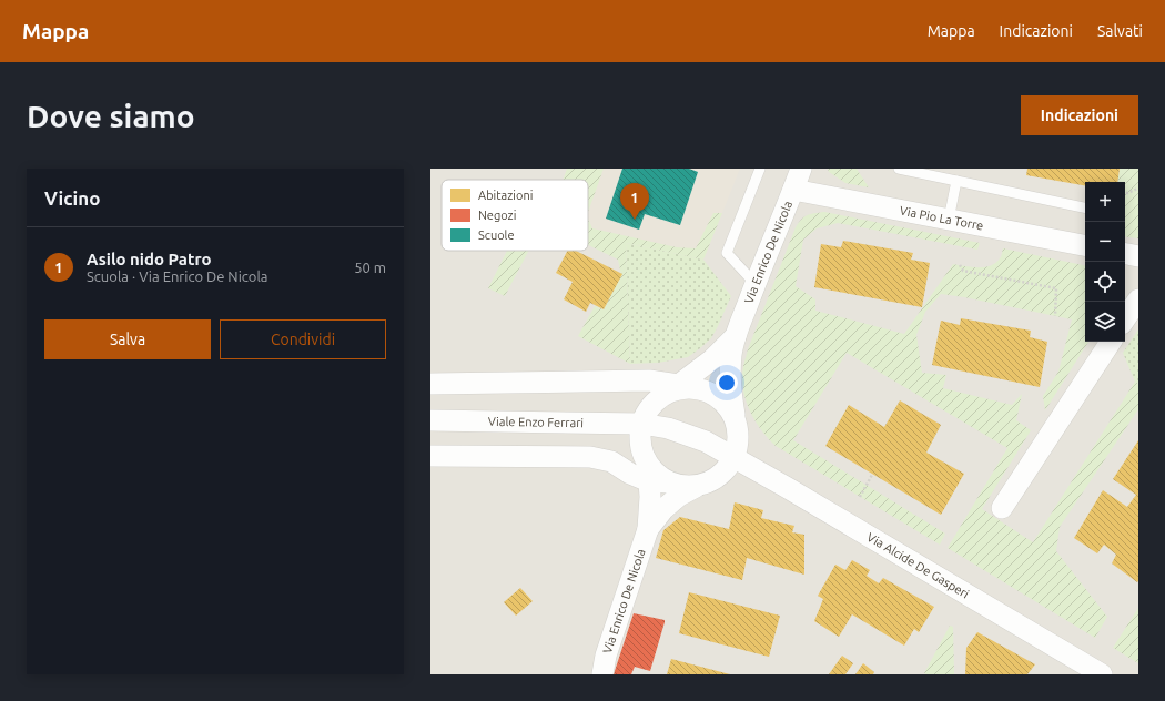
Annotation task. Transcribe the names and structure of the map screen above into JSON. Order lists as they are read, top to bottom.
{
  "streets": {
    "street": [
      "Via Pio La Torre",
      "Via Enrico De Nicola",
      "Viale Enzo Ferrari",
      "Via Alcide De Gasperi"
    ]
  },
  "crossings": [
    ["Via Pio La Torre", "Via Enrico De Nicola"],
    ["Via Enrico De Nicola", "Viale Enzo Ferrari"],
    ["Via Enrico De Nicola", "Via Alcide De Gasperi"],
    ["Viale Enzo Ferrari", "Via Alcide De Gasperi"]
  ],
  "legend": ["Abitazioni", "Negozi", "Scuole"],
  "page": {
    "header": "Mappa",
    "nav": ["Mappa", "Indicazioni", "Salvati"],
    "buttons": [
      "Indicazioni",
      ["Salva", "Condividi"]
    ],
    "title": "Dove siamo",
    "heading": "Vicino",
    "map_buttons": ["+", "−"],
    "pins": "1",
    "list": [
      {
        "mark": "1",
        "name": "Asilo nido Patro",
        "note": "Scuola · Via Enrico De Nicola",
        "value": "50 m"
      }
    ]
  }
}
